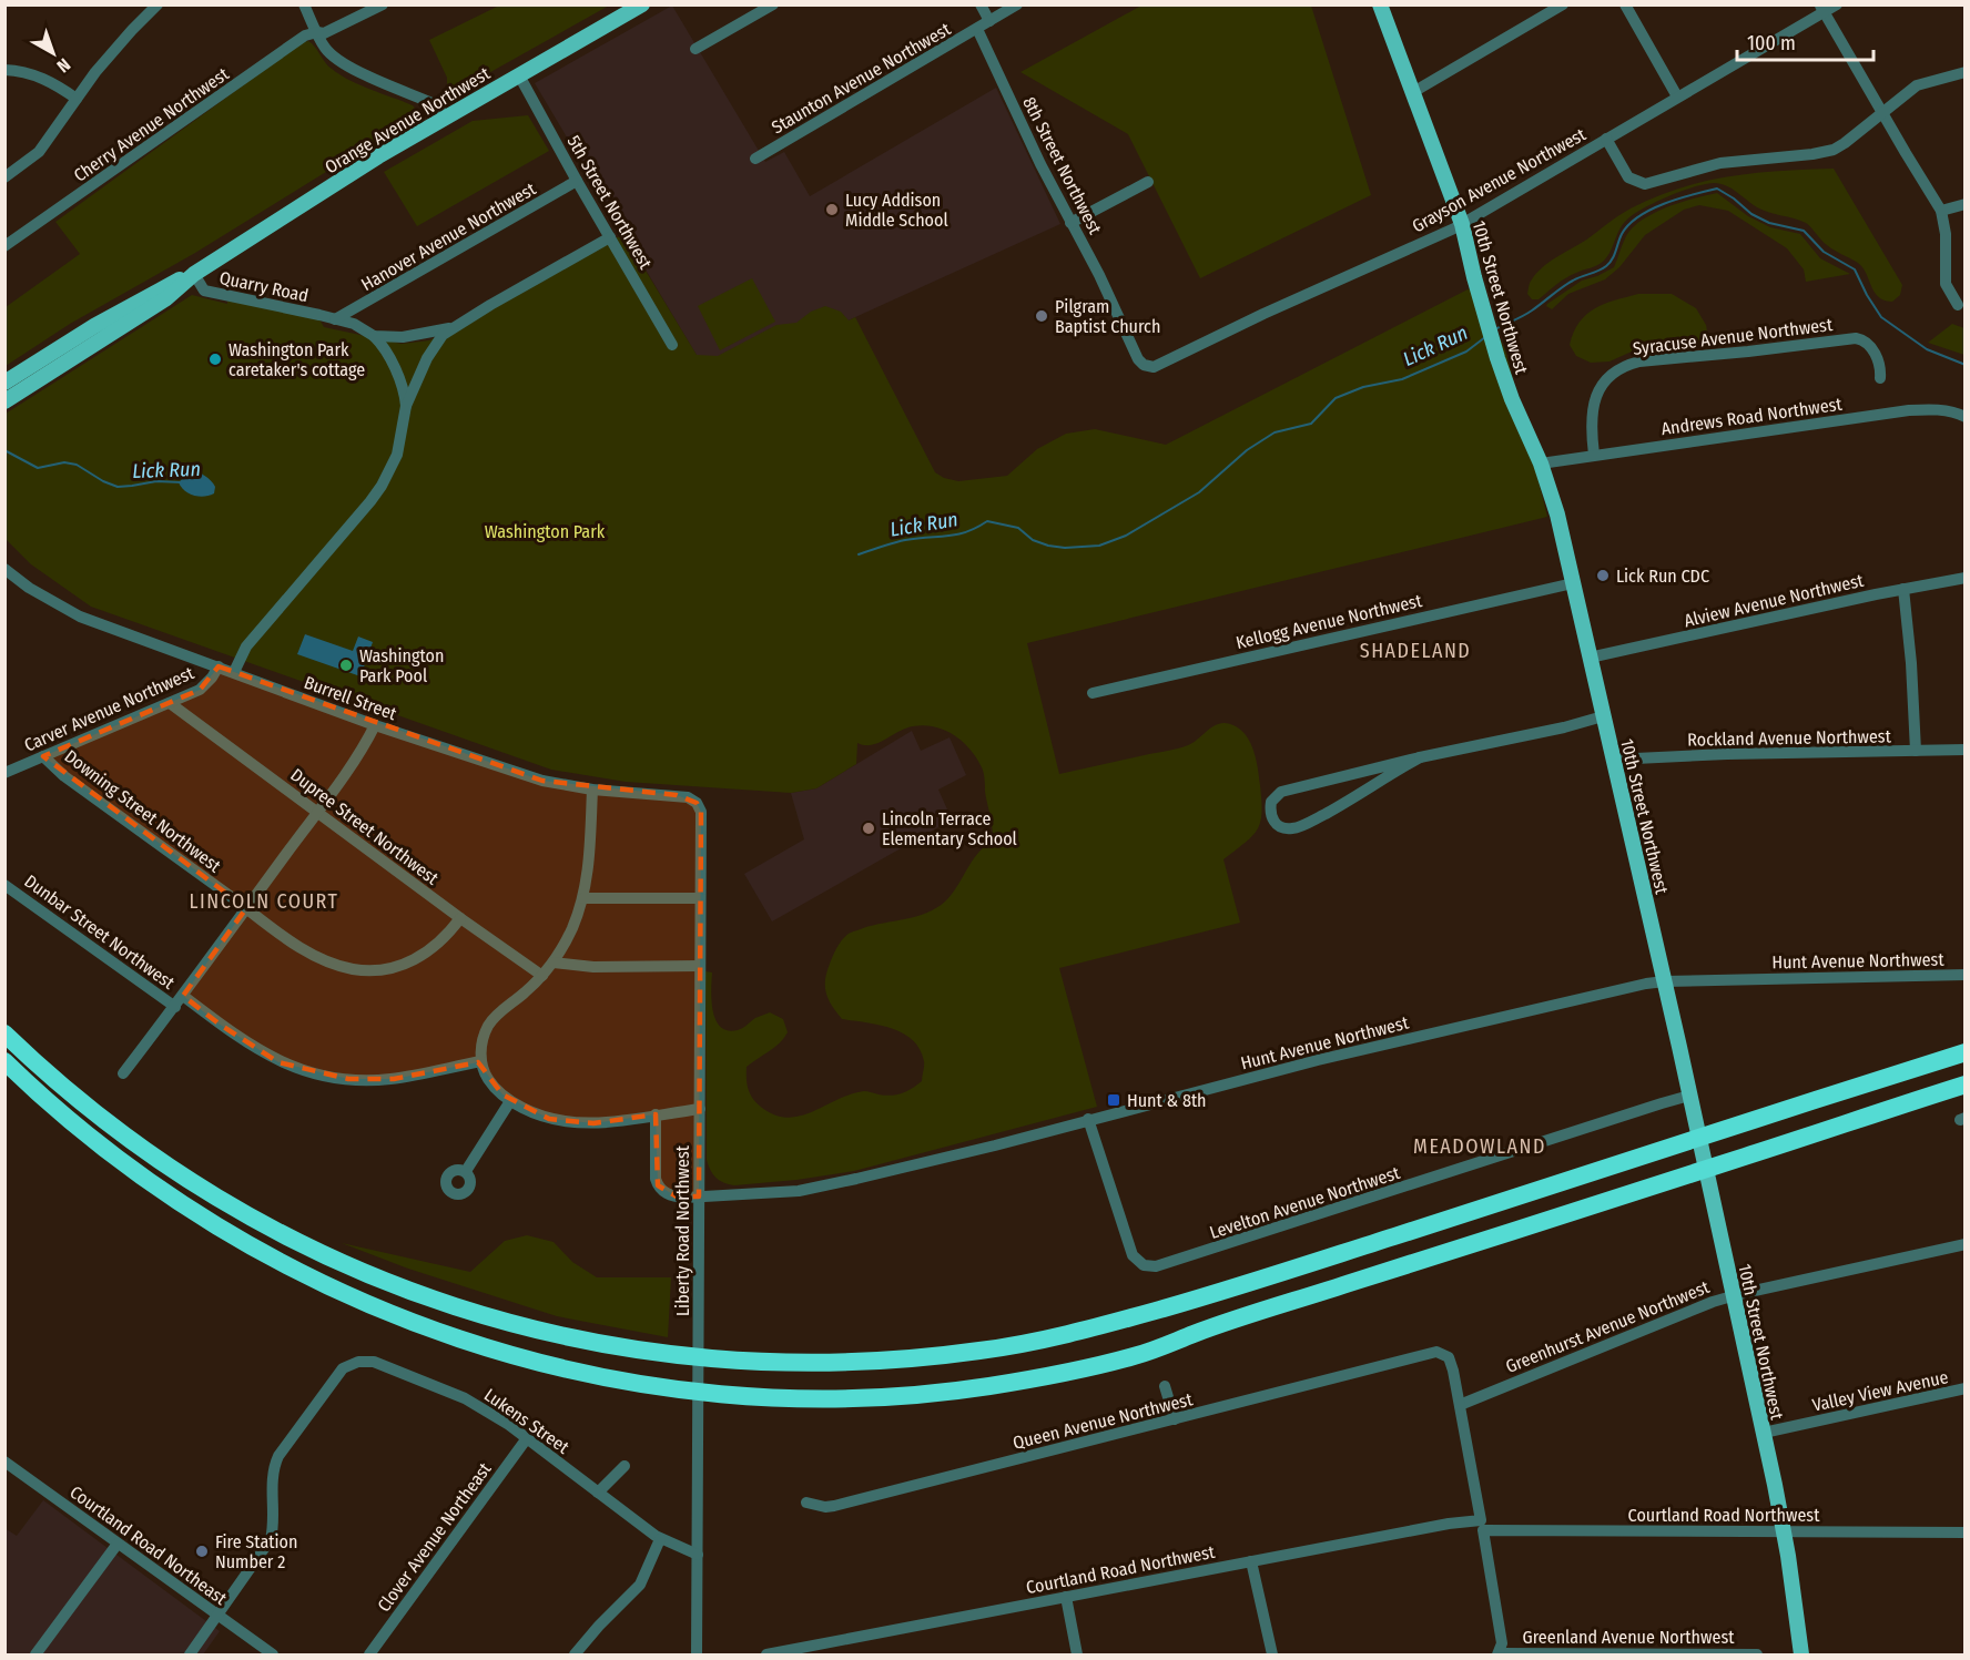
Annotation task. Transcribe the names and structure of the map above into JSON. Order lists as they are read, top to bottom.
{
  "streets": {
    "main road": ["Orange Avenue Northwest", "10th Street Northwest"],
    "street": [
      "Staunton Avenue Northwest",
      "Cherry Avenue Northwest",
      "8th Street Northwest",
      "Grayson Avenue Northwest",
      "5th Street Northwest",
      "Hanover Avenue Northwest",
      "Quarry Road",
      "Syracuse Avenue Northwest",
      "Andrews Road Northwest",
      "Alview Avenue Northwest",
      "Kellogg Avenue Northwest",
      "Burrell Street",
      "Carver Avenue Northwest",
      "Rockland Avenue Northwest",
      "Downing Street Northwest",
      "Dupree Street Northwest",
      "Dunbar Street Northwest",
      "Hunt Avenue Northwest",
      "Levelton Avenue Northwest",
      "Liberty Road Northwest",
      "Greenhurst Avenue Northwest",
      "Valley View Avenue",
      "Lukens Street",
      "Queen Avenue Northwest",
      "Courtland Road Northwest",
      "Clover Avenue Northeast",
      "Courtland Road Northeast",
      "Greenland Avenue Northwest"
    ]
  },
  "crossings": [
    ["Staunton Avenue Northwest", "8th Street Northwest"],
    ["Orange Avenue Northwest", "5th Street Northwest"],
    ["Orange Avenue Northwest", "Quarry Road"],
    ["8th Street Northwest", "Grayson Avenue Northwest"],
    ["Grayson Avenue Northwest", "10th Street Northwest"],
    ["5th Street Northwest", "Hanover Avenue Northwest"],
    ["Hanover Avenue Northwest", "Quarry Road"],
    ["10th Street Northwest", "Andrews Road Northwest"],
    ["10th Street Northwest", "Alview Avenue Northwest"],
    ["10th Street Northwest", "Kellogg Avenue Northwest"],
    ["10th Street Northwest", "Rockland Avenue Northwest"],
    ["10th Street Northwest", "Hunt Avenue Northwest"],
    ["10th Street Northwest", "Levelton Avenue Northwest"],
    ["10th Street Northwest", "Greenhurst Avenue Northwest"],
    ["10th Street Northwest", "Valley View Avenue"],
    ["10th Street Northwest", "Courtland Road Northwest"],
    ["Syracuse Avenue Northwest", "Andrews Road Northwest"],
    ["Burrell Street", "Carver Avenue Northwest"],
    ["Burrell Street", "Liberty Road Northwest"],
    ["Carver Avenue Northwest", "Downing Street Northwest"],
    ["Carver Avenue Northwest", "Dupree Street Northwest"],
    ["Downing Street Northwest", "Dupree Street Northwest"],
    ["Hunt Avenue Northwest", "Levelton Avenue Northwest"],
    ["Hunt Avenue Northwest", "Liberty Road Northwest"],
    ["Liberty Road Northwest", "Lukens Street"],
    ["Greenhurst Avenue Northwest", "Queen Avenue Northwest"],
    ["Lukens Street", "Clover Avenue Northeast"],
    ["Lukens Street", "Courtland Road Northeast"],
    ["Queen Avenue Northwest", "Courtland Road Northwest"],
    ["Queen Avenue Northwest", "Greenland Avenue Northwest"]
  ],
  "districts": ["SHADELAND", "LINCOLN COURT", "MEADOWLAND"],
  "water": ["Lick Run"],
  "parks": ["Washington Park"],
  "places": {
    "other": [
      "Lucy Addison Middle School",
      "Pilgram Baptist Church",
      "Washington Park caretaker's cottage",
      "Lick Run CDC",
      "Washington Park Pool",
      "Lincoln Terrace Elementary School",
      "Fire Station Number 2"
    ],
    "transit": ["Hunt & 8th"]
  },
  "scale_bar": "100 m",
  "north": "bottom right"
}
